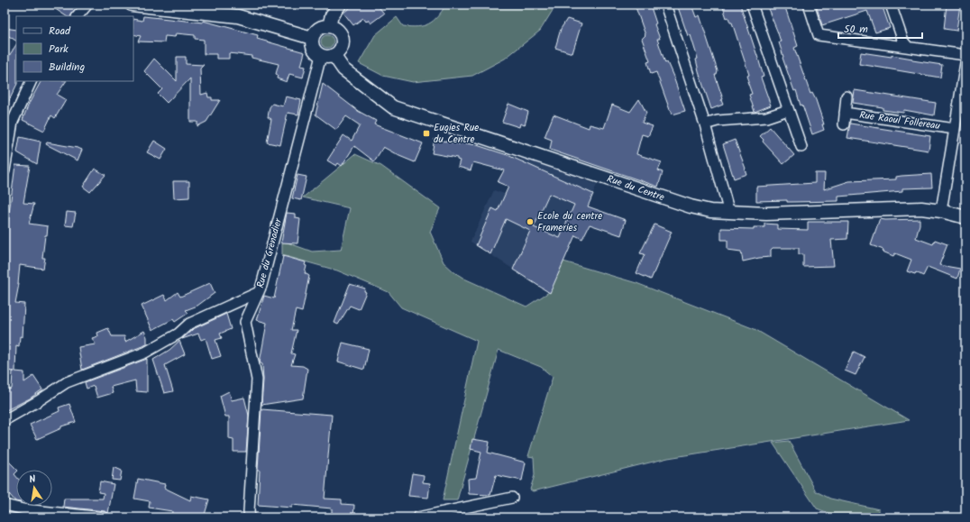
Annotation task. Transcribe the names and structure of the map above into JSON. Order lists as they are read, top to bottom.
{
  "streets": {
    "street": ["Rue Raoul Follereau", "Rue du Centre", "Rue du Grenadier"]
  },
  "crossings": [
    ["Rue du Centre", "Rue du Grenadier"]
  ],
  "places": {
    "transit": ["Eugies Rue du Centre"],
    "other": ["Ecole du centre Frameries"]
  },
  "legend": ["Road", "Park", "Building"],
  "scale_bar": "50 m",
  "north": "top"
}
